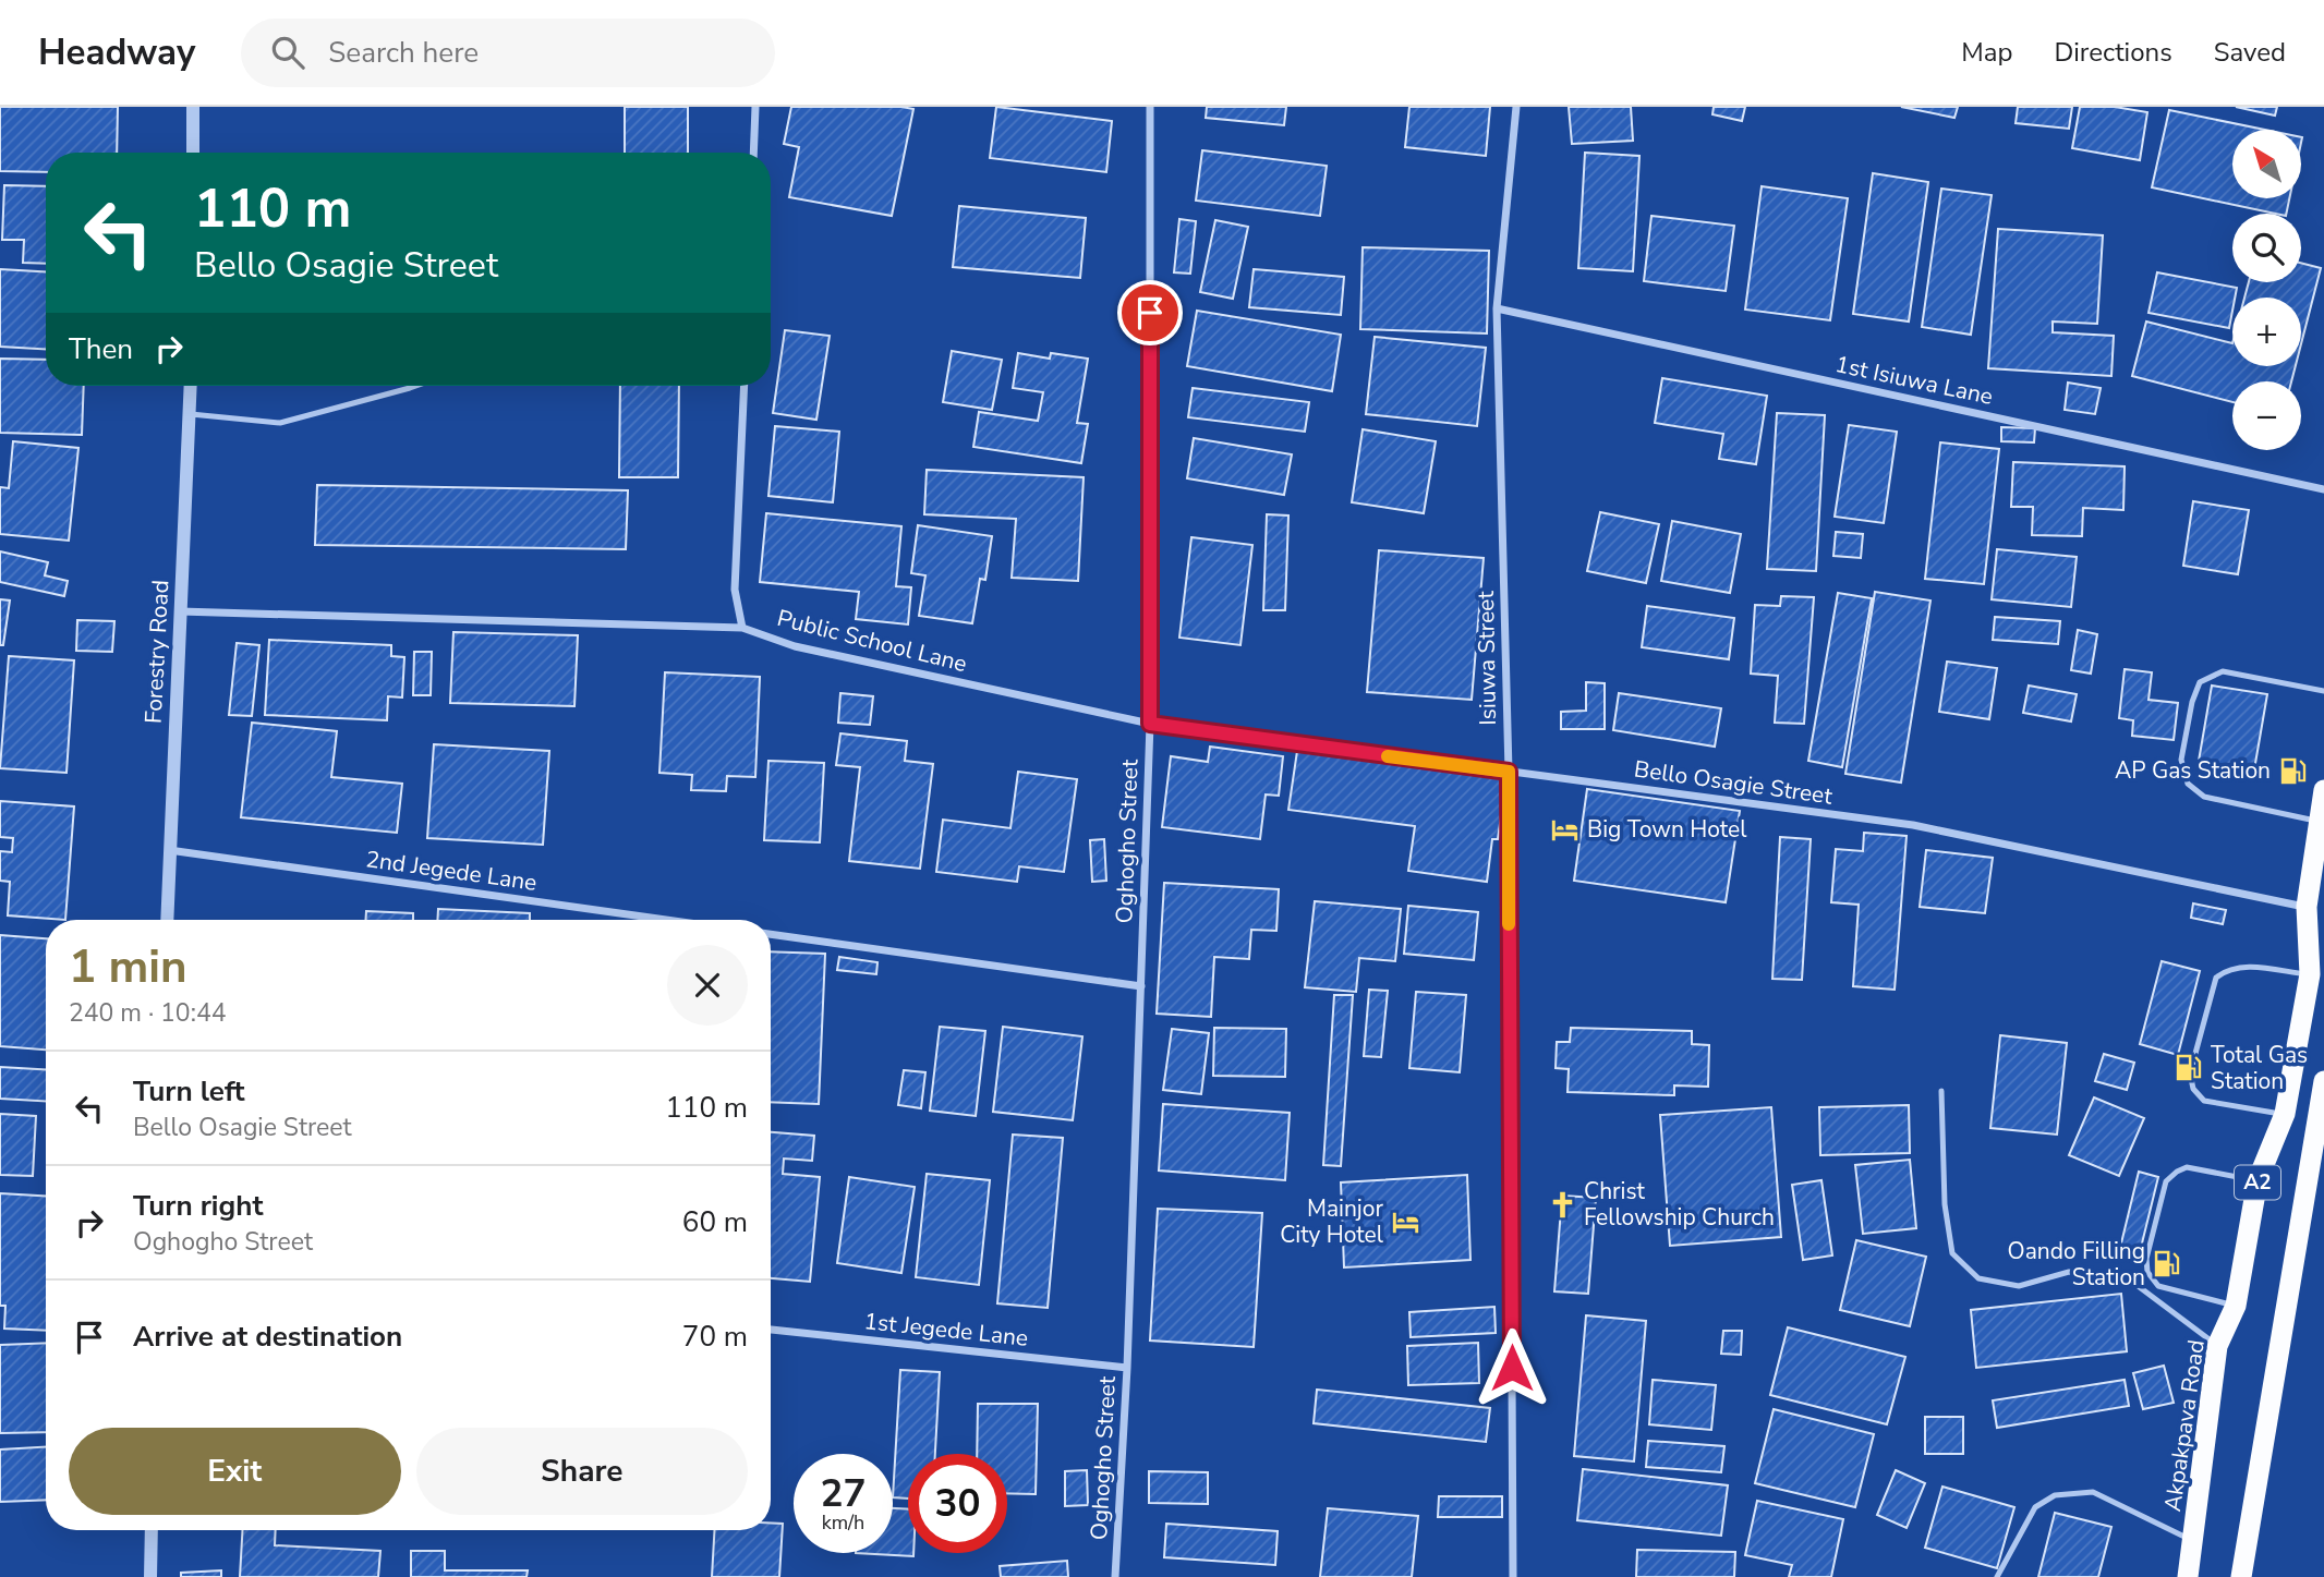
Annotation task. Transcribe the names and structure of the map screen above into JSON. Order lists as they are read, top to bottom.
{
  "streets": {
    "highway": ["A2", "Akpakpava Road"],
    "street": [
      "1st Isiuwa Lane",
      "Public School Lane",
      "Forestry Road",
      "Isiuwa Street",
      "Bello Osagie Street",
      "Oghogho Street",
      "2nd Jegede Lane",
      "1st Jegede Lane"
    ]
  },
  "crossings": [
    ["1st Isiuwa Lane", "Isiuwa Street"],
    ["Public School Lane", "Bello Osagie Street"],
    ["Public School Lane", "Oghogho Street"],
    ["Forestry Road", "2nd Jegede Lane"],
    ["Isiuwa Street", "Bello Osagie Street"],
    ["Bello Osagie Street", "Oghogho Street"],
    ["Bello Osagie Street", "Akpakpava Road"],
    ["Oghogho Street", "1st Jegede Lane"]
  ],
  "places": {
    "fuel station": ["AP Gas Station", "Total Gas Station", "Oando Filling Station"],
    "hotel": ["Big Town Hotel", "Mainjor City Hotel"],
    "church": ["Christ Fellowship Church"]
  },
  "north": "top left",
  "page": {
    "header": "Headway",
    "search": "Search here",
    "nav": ["Map", "Directions", "Saved"],
    "map_buttons": ["+", "−"],
    "turn": ["110 m", "Bello Osagie Street"],
    "then": "Then",
    "heading": ["1 min", "240 m · 10:44"],
    "list": [
      {
        "name": "Turn left",
        "note": "Bello Osagie Street",
        "value": "110 m"
      },
      {
        "name": "Turn right",
        "note": "Oghogho Street",
        "value": "60 m"
      },
      {
        "name": "Arrive at destination",
        "value": "70 m"
      }
    ],
    "buttons": ["Exit", "Share"],
    "speed": "27 km/h",
    "limit": "30"
  }
}
